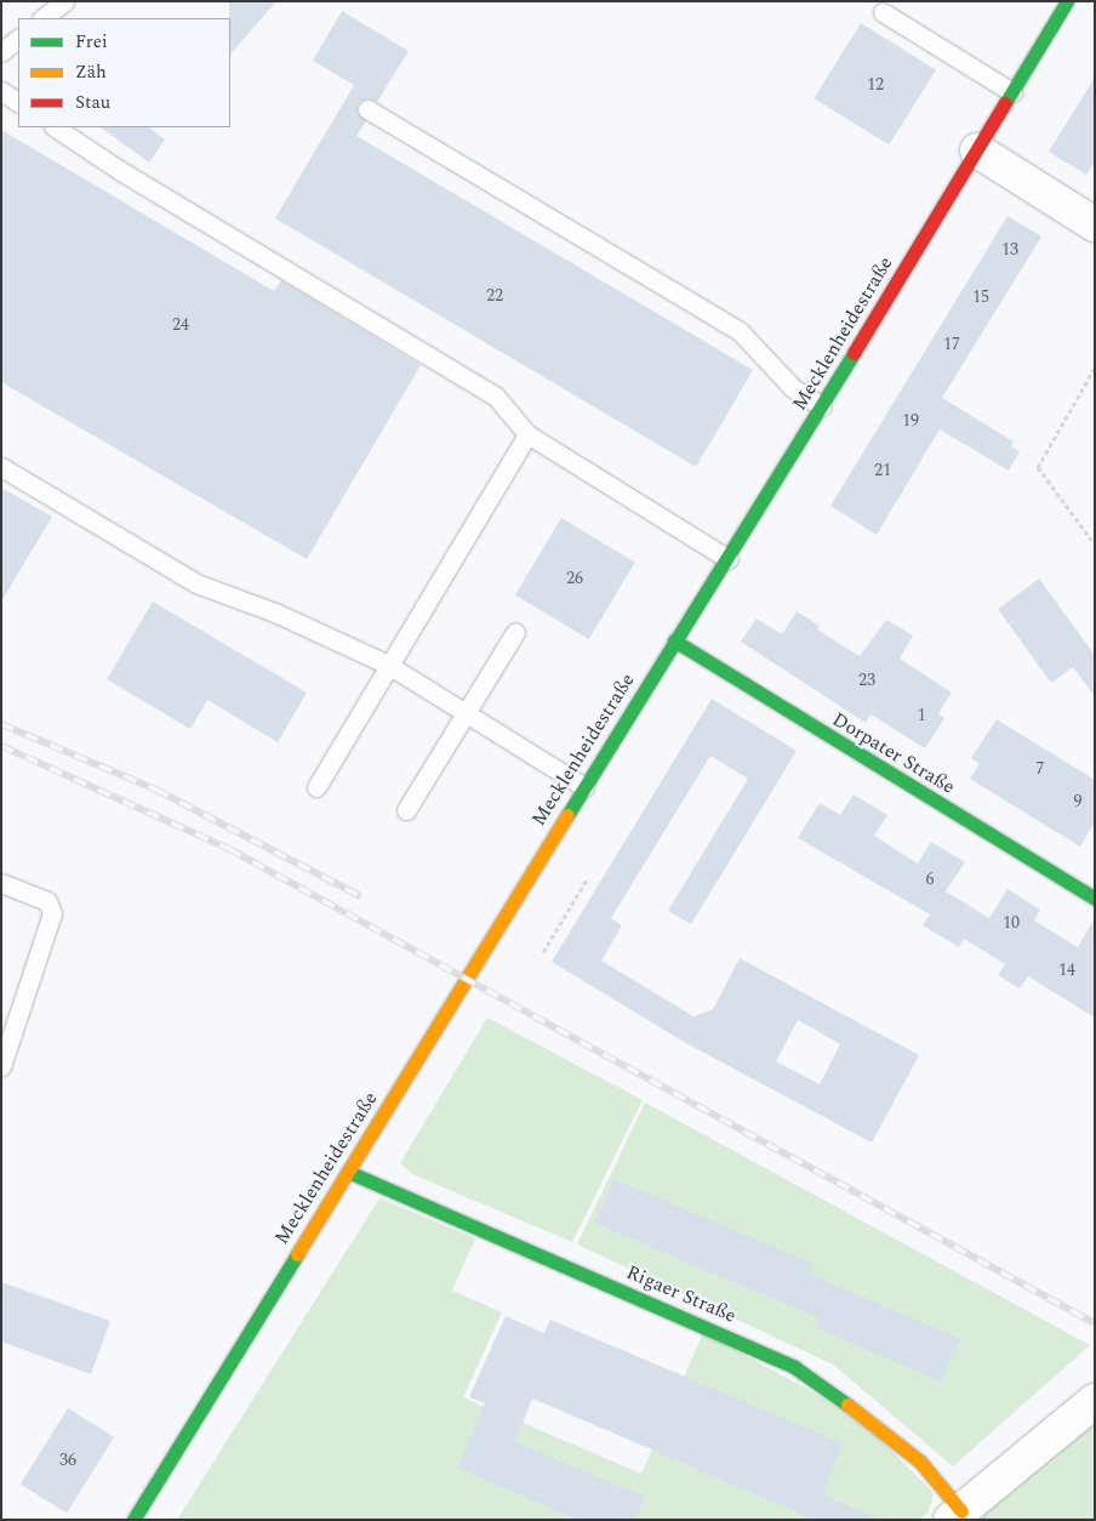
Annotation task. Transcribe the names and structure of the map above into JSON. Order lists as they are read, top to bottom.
{
  "streets": {
    "main road": ["Mecklenheidestraße", "Dorpater Straße", "Rigaer Straße"]
  },
  "crossings": [
    ["Mecklenheidestraße", "Dorpater Straße"],
    ["Mecklenheidestraße", "Rigaer Straße"]
  ],
  "house_numbers": [
    "12",
    "13",
    "22",
    "15",
    "24",
    "17",
    "19",
    "21",
    "26",
    "23",
    "1",
    "7",
    "9",
    "6",
    "10",
    "14",
    "36"
  ],
  "legend": ["Frei", "Zäh", "Stau"]
}
